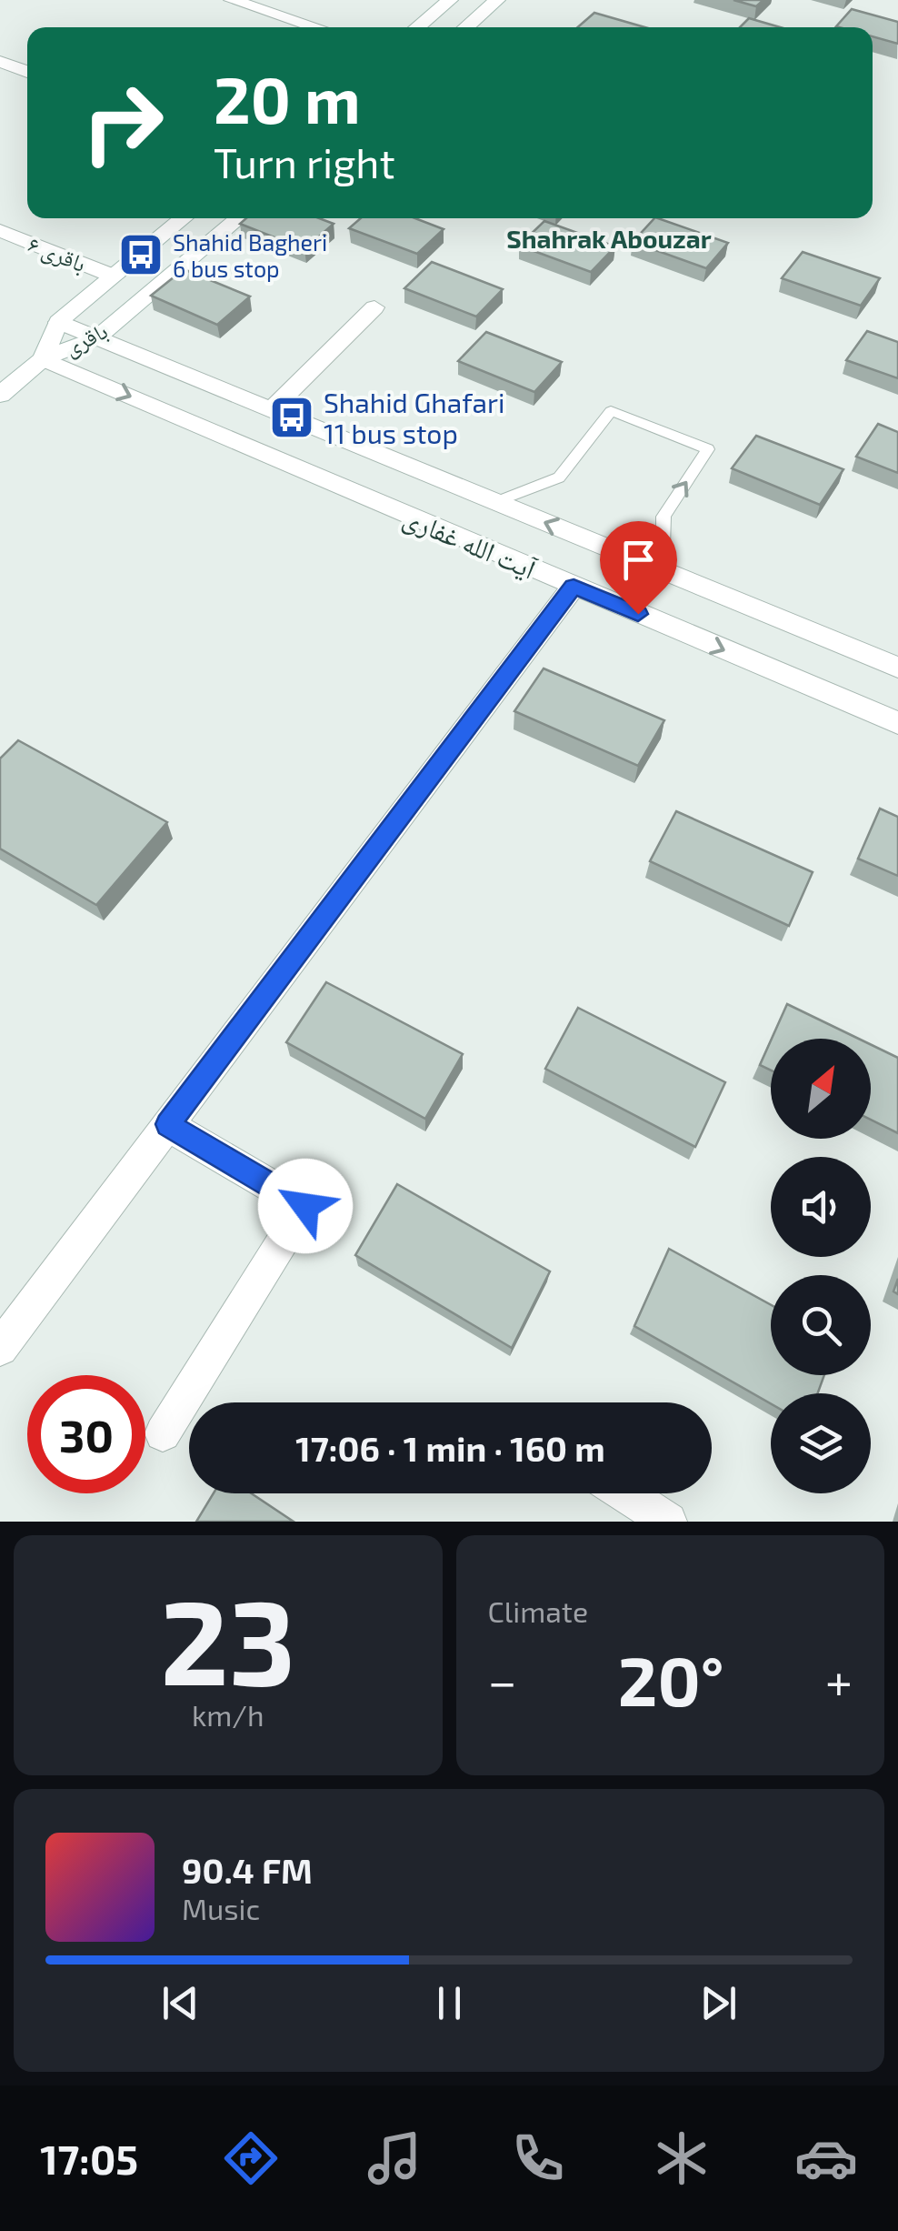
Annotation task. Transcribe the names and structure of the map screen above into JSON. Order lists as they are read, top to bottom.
{
  "streets": {
    "street": ["باقری ۶", "باقری", "آیت الله غفاری"]
  },
  "crossings": [
    ["باقری ۶", "باقری"],
    ["باقری", "آیت الله غفاری"]
  ],
  "districts": ["Shahrak Abouzar"],
  "places": {
    "bus stop": ["Shahid Bagheri 6 bus stop", "Shahid Ghafari 11 bus stop"]
  },
  "north": "top right",
  "page": {
    "turn": ["20 m", "Turn right"],
    "limit": "30",
    "trip": "17:06 · 1 min · 160 m",
    "tile": [
      ["23", "km/h"],
      "Climate"
    ],
    "heat": ["−", "20°", "+"],
    "song": ["90.4 FM", "Music"],
    "tabs": "17:05"
  }
}
